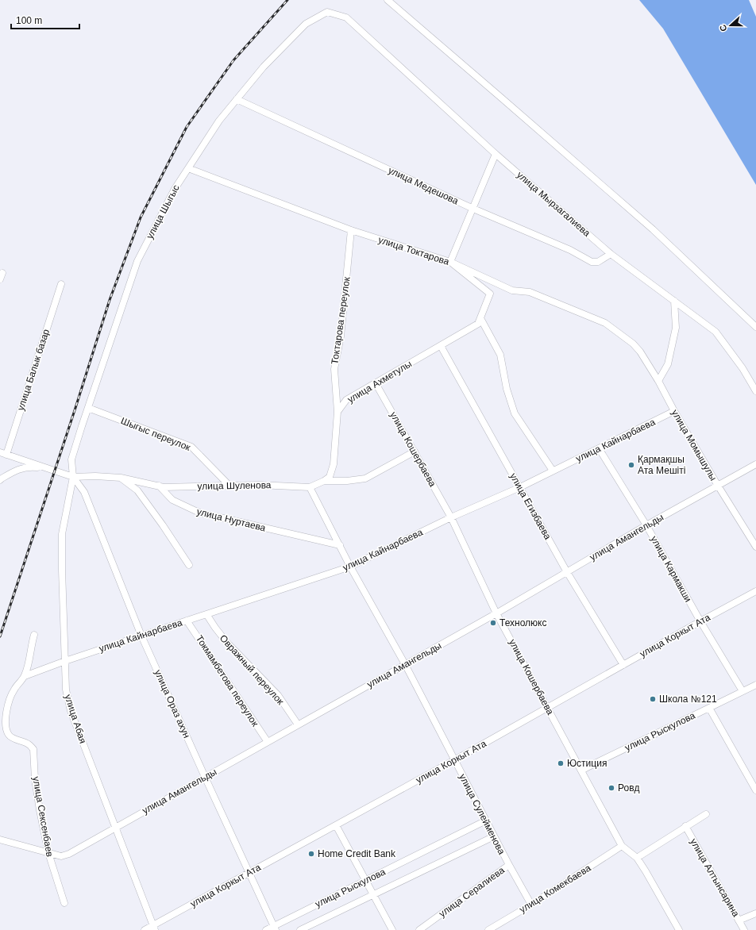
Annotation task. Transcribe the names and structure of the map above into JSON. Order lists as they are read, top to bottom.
{
  "streets": {
    "street": [
      "улица Медешова",
      "улица Мырзагалиева",
      "улица Шыгыс",
      "улица Токтарова",
      "Токтарова переулок",
      "улица Балык базар",
      "улица Ахметулы",
      "Шыгыс переулок",
      "улица Кайнарбаева",
      "улица Момышулы",
      "улица Кошербаева",
      "улица Шуленова",
      "улица Егизбаева",
      "улица Нуртаева",
      "улица Амангельды",
      "улица Кармакши",
      "улица Коркыт Ата",
      "Овражный переулок",
      "Токмамбетова переулок",
      "улица Ораз ахун",
      "улица Абая",
      "улица Рыскулова",
      "улица Сулейменова",
      "улица Сексенбаев",
      "улица Алтынсарина",
      "улица Комекбаева",
      "улица Сералиева"
    ]
  },
  "crossings": [
    ["улица Медешова", "улица Мырзагалиева"],
    ["улица Медешова", "улица Шыгыс"],
    ["улица Мырзагалиева", "улица Шыгыс"],
    ["улица Шыгыс", "улица Токтарова"],
    ["улица Шыгыс", "Шыгыс переулок"],
    ["улица Шыгыс", "улица Ораз ахун"],
    ["улица Шыгыс", "улица Абая"],
    ["улица Токтарова", "Токтарова переулок"],
    ["улица Токтарова", "улица Ахметулы"],
    ["улица Токтарова", "улица Момышулы"],
    ["Токтарова переулок", "улица Ахметулы"],
    ["улица Ахметулы", "улица Кошербаева"],
    ["улица Ахметулы", "улица Егизбаева"],
    ["Шыгыс переулок", "улица Шуленова"],
    ["улица Кайнарбаева", "улица Момышулы"],
    ["улица Кайнарбаева", "улица Кошербаева"],
    ["улица Кайнарбаева", "улица Егизбаева"],
    ["улица Кайнарбаева", "улица Кармакши"],
    ["улица Кайнарбаева", "Овражный переулок"],
    ["улица Кайнарбаева", "Токмамбетова переулок"],
    ["улица Кайнарбаева", "улица Ораз ахун"],
    ["улица Кайнарбаева", "улица Абая"],
    ["улица Кайнарбаева", "улица Сулейменова"],
    ["улица Кайнарбаева", "улица Сексенбаев"],
    ["улица Момышулы", "улица Амангельды"],
    ["улица Кошербаева", "улица Амангельды"],
    ["улица Кошербаева", "улица Коркыт Ата"],
    ["улица Кошербаева", "улица Рыскулова"],
    ["улица Кошербаева", "улица Комекбаева"],
    ["улица Шуленова", "улица Нуртаева"],
    ["улица Шуленова", "улица Сулейменова"],
    ["улица Егизбаева", "улица Амангельды"],
    ["улица Егизбаева", "улица Коркыт Ата"],
    ["улица Нуртаева", "улица Сулейменова"],
    ["улица Амангельды", "улица Кармакши"],
    ["улица Амангельды", "Овражный переулок"],
    ["улица Амангельды", "Токмамбетова переулок"],
    ["улица Амангельды", "улица Ораз ахун"],
    ["улица Амангельды", "улица Абая"],
    ["улица Амангельды", "улица Сулейменова"],
    ["улица Амангельды", "улица Сексенбаев"],
    ["улица Кармакши", "улица Коркыт Ата"],
    ["улица Кармакши", "улица Рыскулова"],
    ["улица Коркыт Ата", "улица Ораз ахун"],
    ["улица Коркыт Ата", "улица Абая"],
    ["улица Коркыт Ата", "улица Сулейменова"],
    ["улица Ораз ахун", "улица Абая"],
    ["улица Ораз ахун", "улица Рыскулова"],
    ["улица Рыскулова", "улица Сулейменова"],
    ["улица Сулейменова", "улица Комекбаева"],
    ["улица Сулейменова", "улица Сералиева"]
  ],
  "places": [
    "Қармақшы Ата Мешіті",
    "Технолюкс",
    "Школа №121",
    "Юстиция",
    "Ровд",
    "Home Credit Bank"
  ],
  "scale_bar": "100 m",
  "north": "left"
}
